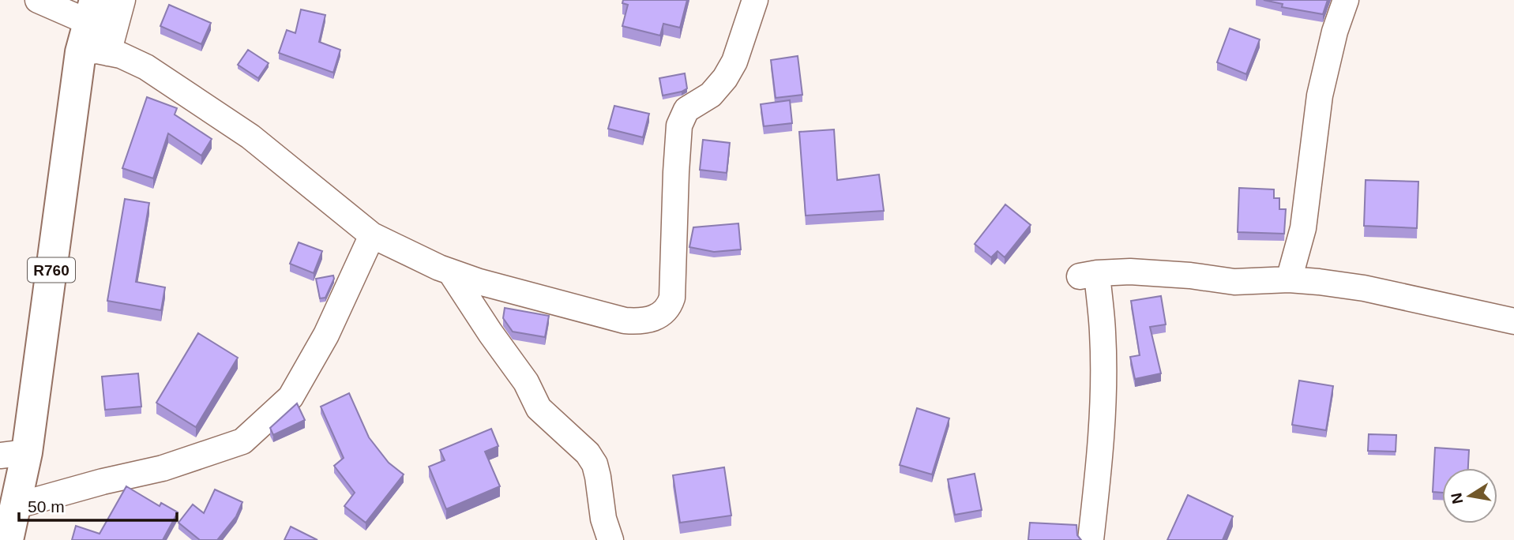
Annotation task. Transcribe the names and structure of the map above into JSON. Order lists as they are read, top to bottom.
{
  "streets": {
    "main road": ["R760"]
  },
  "scale_bar": "50 m",
  "north": "left"
}
